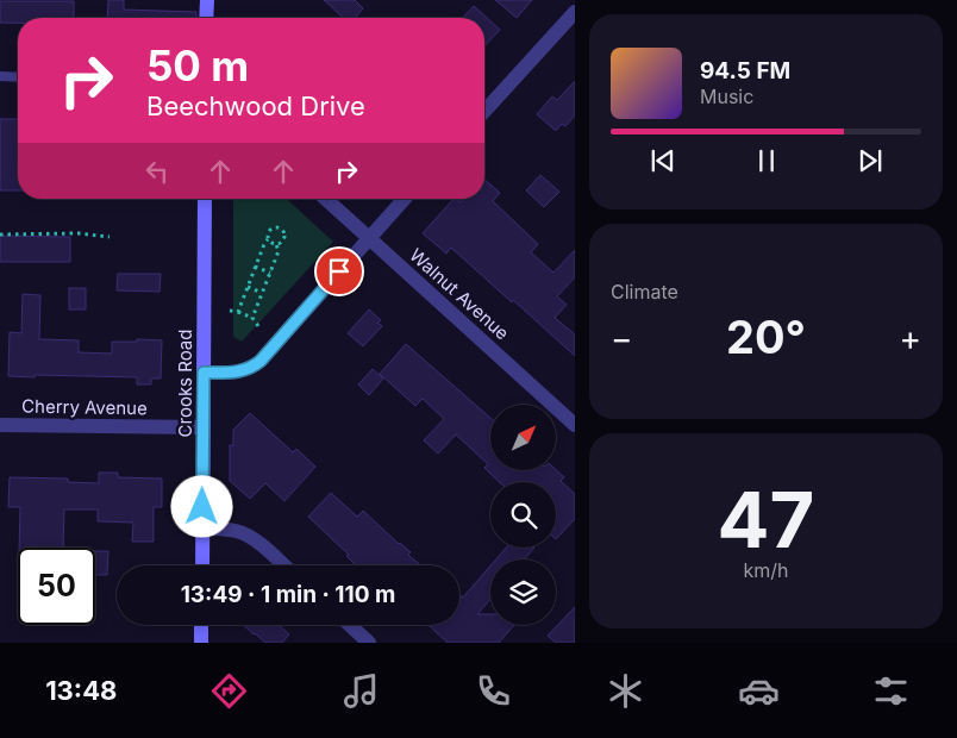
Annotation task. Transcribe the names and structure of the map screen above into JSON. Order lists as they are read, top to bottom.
{
  "streets": {
    "main road": ["Crooks Road"],
    "street": ["Walnut Avenue", "Cherry Avenue"]
  },
  "crossings": [
    ["Crooks Road", "Cherry Avenue"]
  ],
  "north": "top right",
  "page": {
    "turn": ["50 m", "Beechwood Drive"],
    "song": ["94.5 FM", "Music"],
    "tile": [
      "Climate",
      ["47", "km/h"]
    ],
    "heat": ["−", "20°", "+"],
    "limit": "50",
    "trip": "13:49 · 1 min · 110 m",
    "tabs": "13:48"
  }
}
